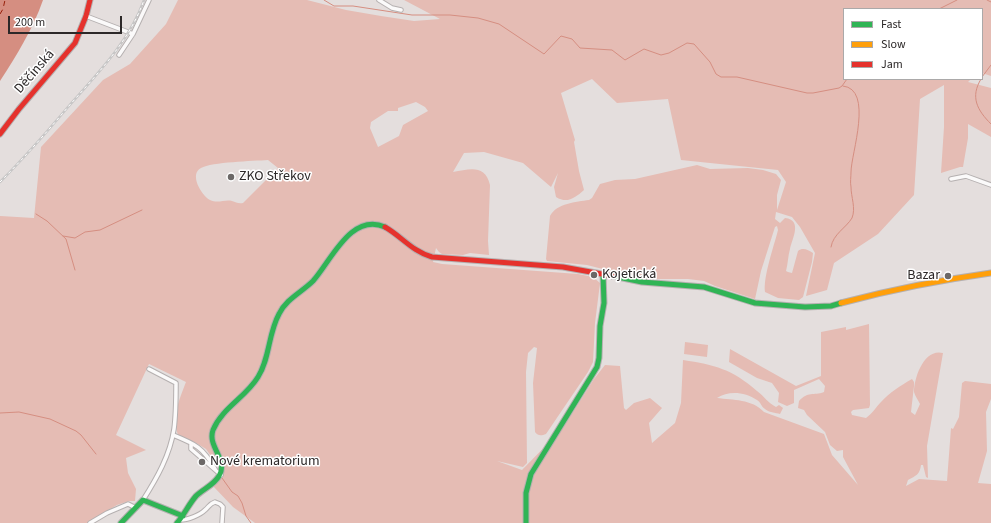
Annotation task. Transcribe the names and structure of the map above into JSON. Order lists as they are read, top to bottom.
{
  "streets": {
    "street": ["Děčínská"]
  },
  "places": [
    "ZKO Střekov",
    "Kojetická",
    "Bazar",
    "Nové krematorium"
  ],
  "legend": ["Fast", "Slow", "Jam"],
  "scale_bar": "200 m"
}
